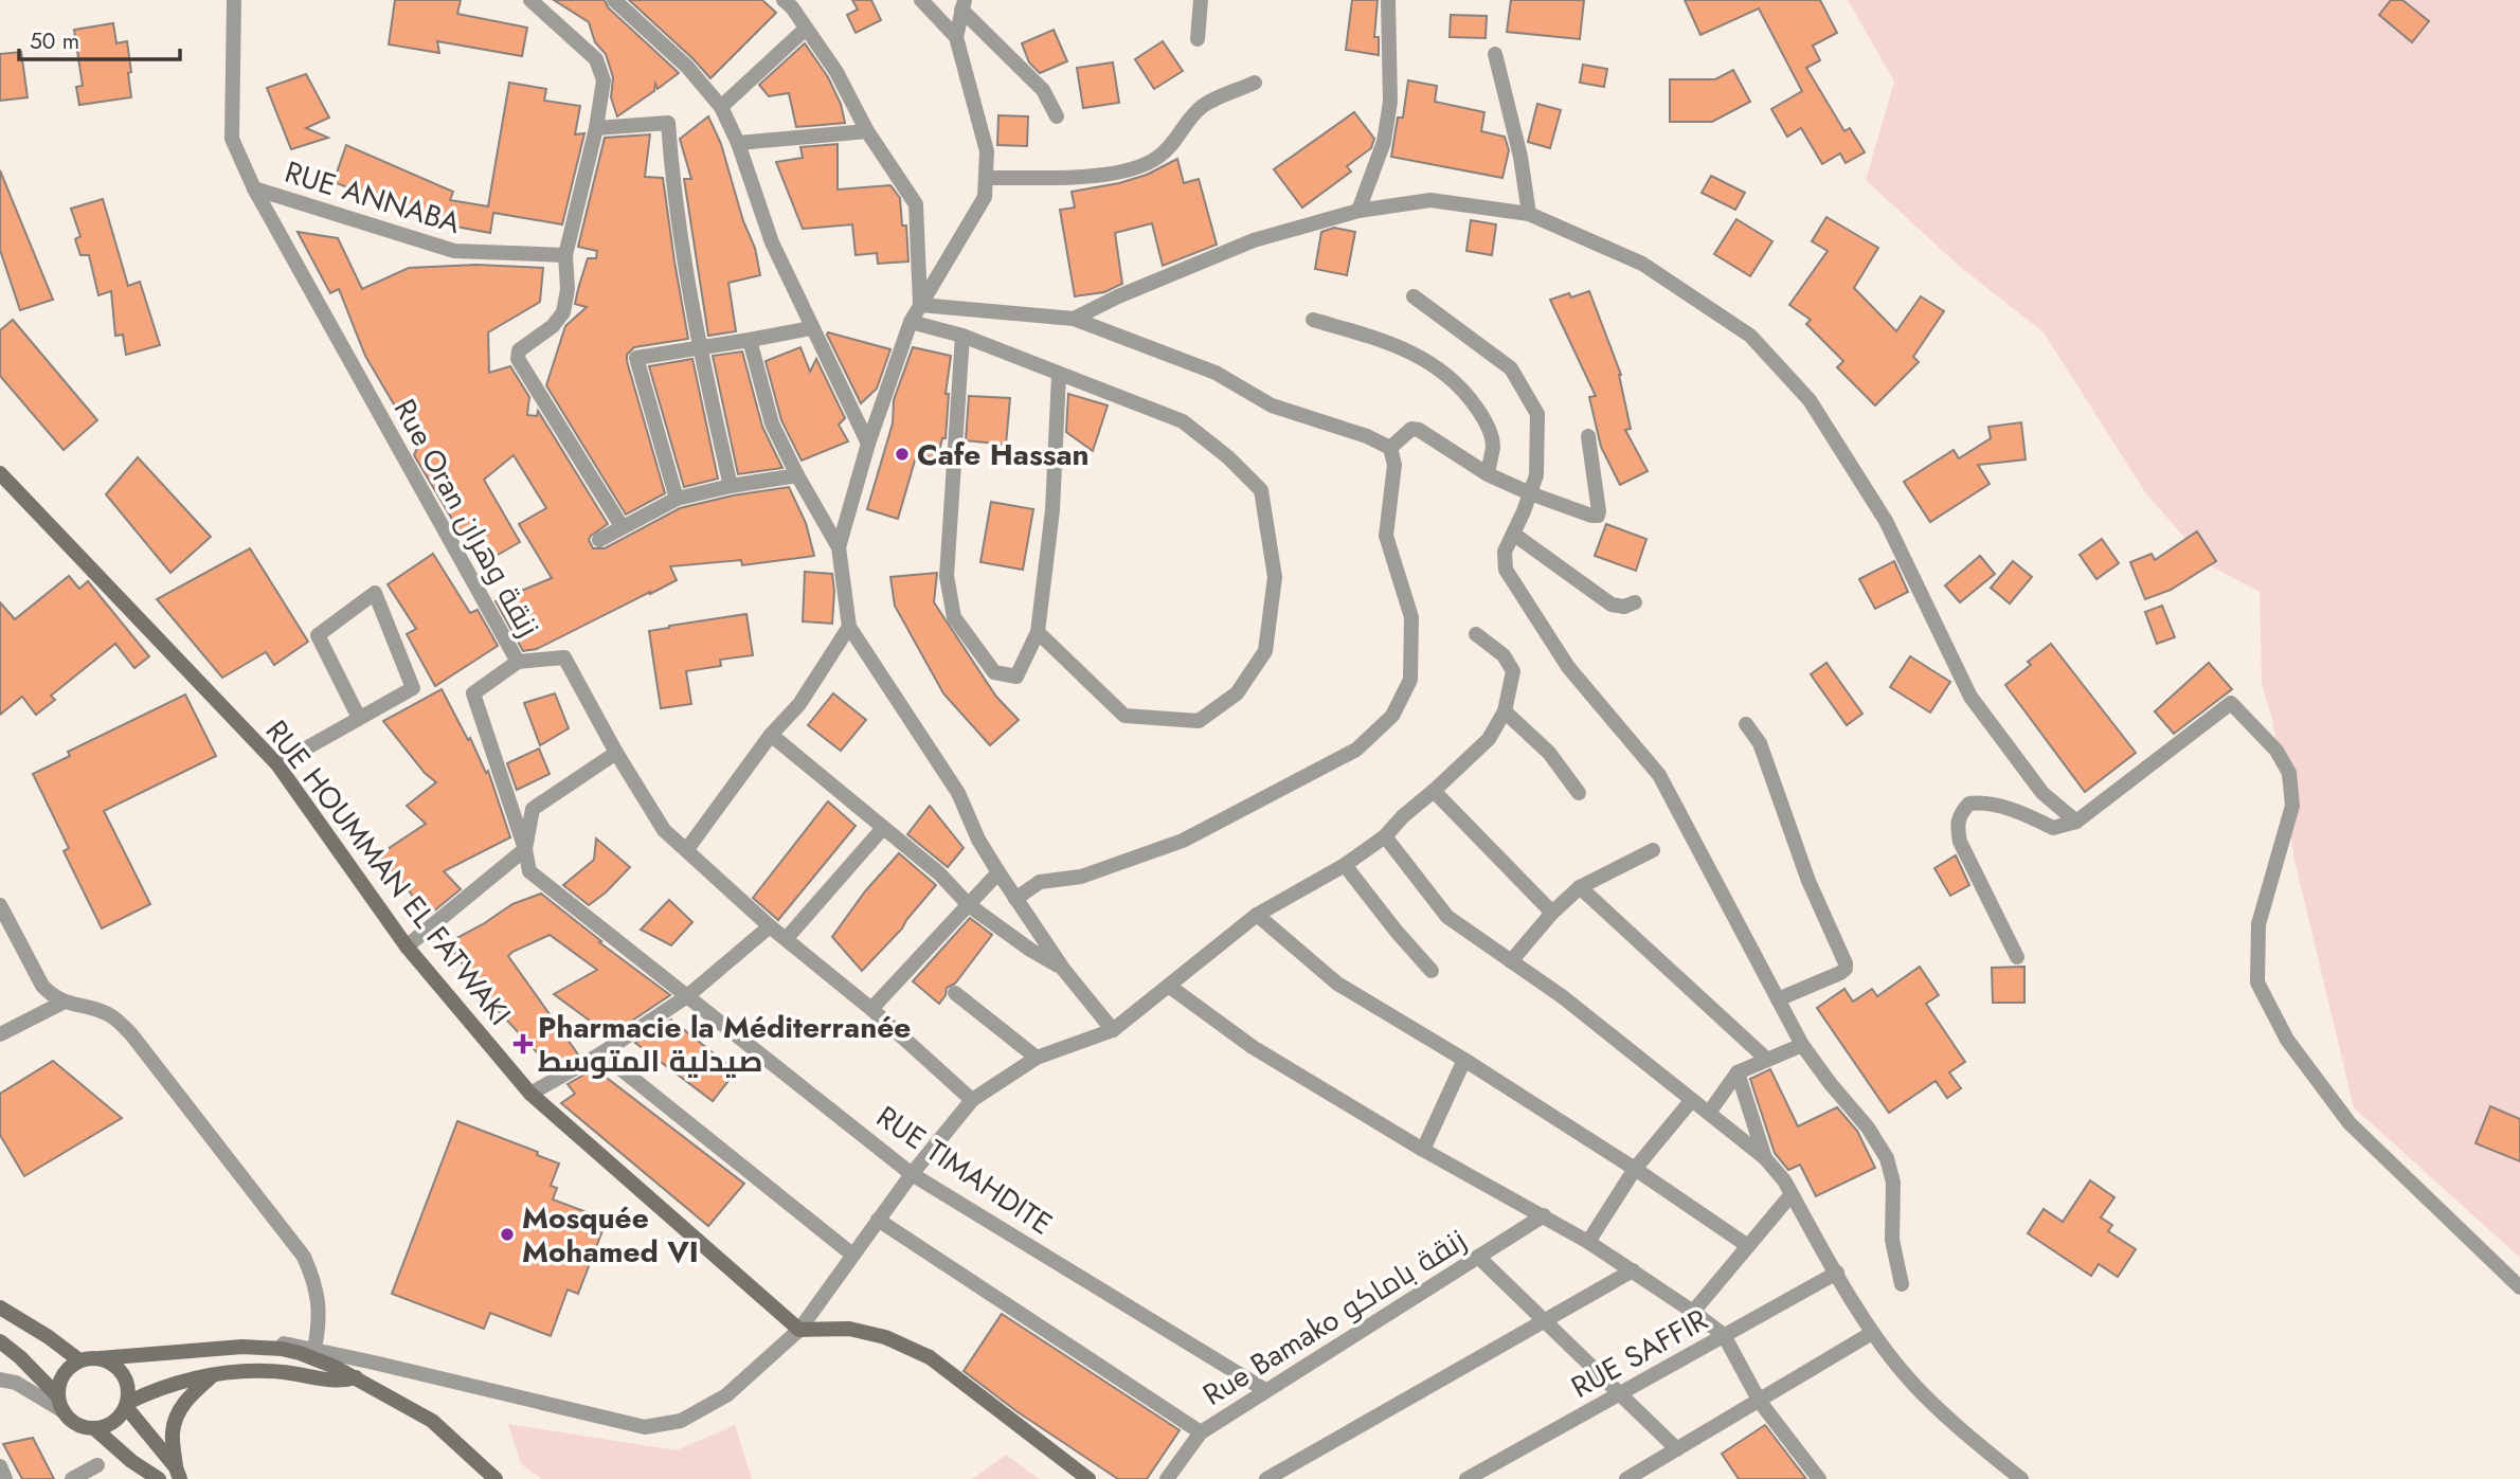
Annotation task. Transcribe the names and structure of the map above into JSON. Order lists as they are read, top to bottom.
{
  "streets": {
    "street": [
      "RUE ANNABA",
      "Rue Oran زنقة وهران",
      "RUE HOUMMAN EL FATWAKI",
      "RUE TIMAHDITE",
      "Rue Bamako زنقة باماكو",
      "RUE SAFFIR"
    ]
  },
  "crossings": [
    ["RUE ANNABA", "Rue Oran زنقة وهران"],
    ["Rue Oran زنقة وهران", "RUE TIMAHDITE"],
    ["RUE TIMAHDITE", "Rue Bamako زنقة باماكو"]
  ],
  "places": {
    "other": ["Cafe Hassan", "Mosquée Mohamed VI"],
    "health": ["Pharmacie la Méditerranée صيدلية المتوسط"]
  },
  "scale_bar": "50 m"
}
